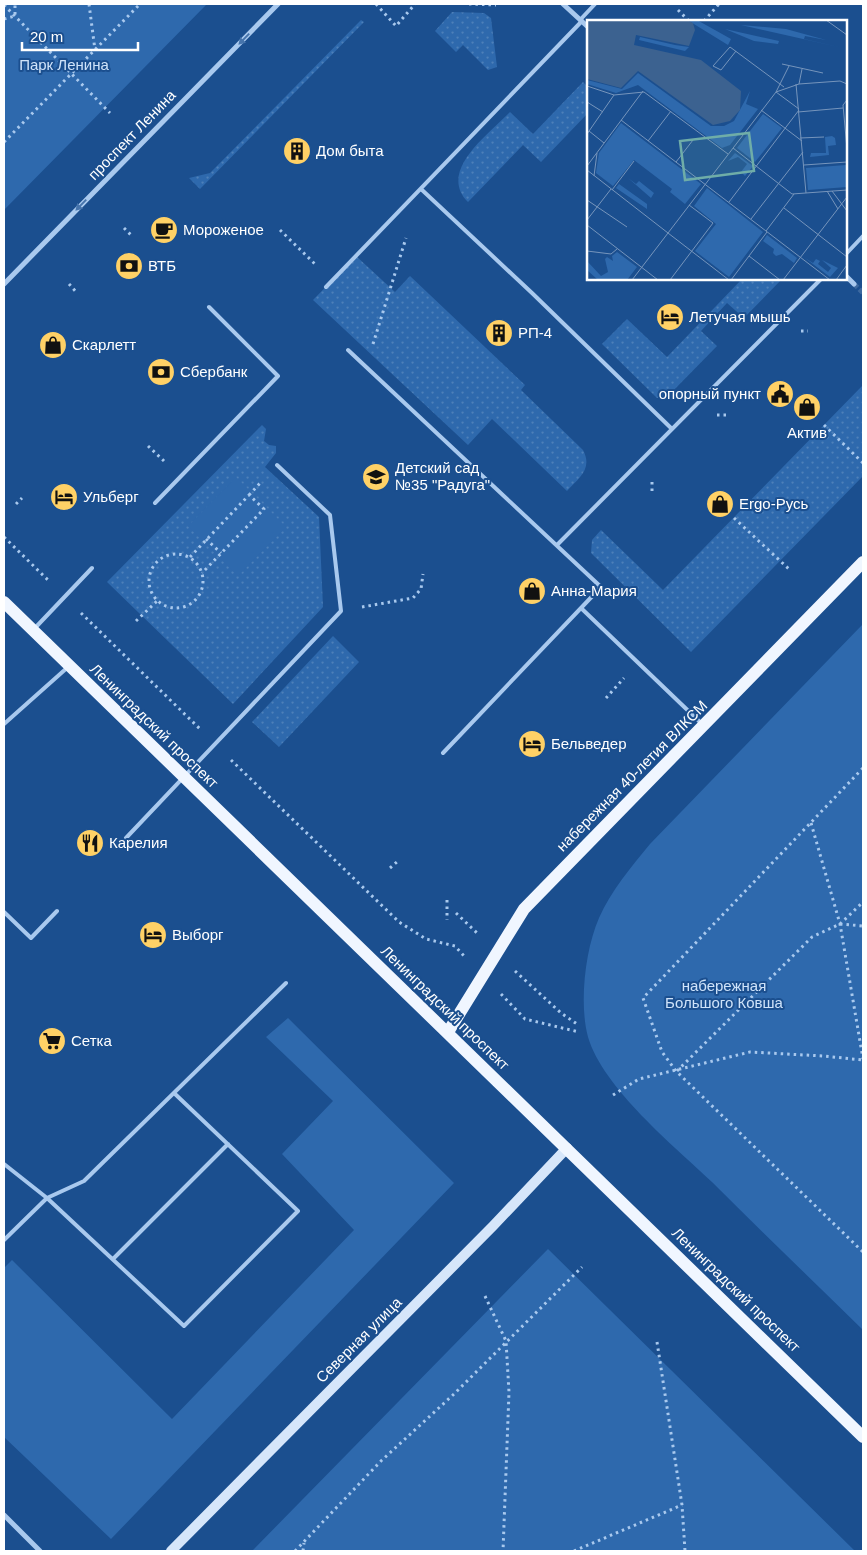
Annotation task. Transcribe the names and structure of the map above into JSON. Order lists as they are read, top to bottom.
{
  "streets": {
    "main road": ["Ленинградский проспект", "набережная 40-летия ВЛКСМ", "Северная улица"],
    "street": ["проспект Ленина"]
  },
  "crossings": [
    ["Ленинградский проспект", "набережная 40-летия ВЛКСМ"],
    ["Ленинградский проспект", "Северная улица"]
  ],
  "one_way": ["проспект Ленина"],
  "parks": ["Парк Ленина", "набережная Большого Ковша"],
  "places": {
    "building": ["Дом быта", "РП-4"],
    "cafe": ["Мороженое"],
    "bank": ["ВТБ", "Сбербанк"],
    "hotel": [
      "Летучая мышь",
      "Ульберг",
      "Бельведер",
      "Выборг"
    ],
    "shop": [
      "Скарлетт",
      "Актив",
      "Ergo-Русь",
      "Анна-Мария"
    ],
    "public building": ["опорный пункт"],
    "school or university": ["Детский сад №35 \"Радуга\""],
    "restaurant": ["Карелия"],
    "supermarket": ["Сетка"]
  },
  "scale_bar": "20 m"
}
